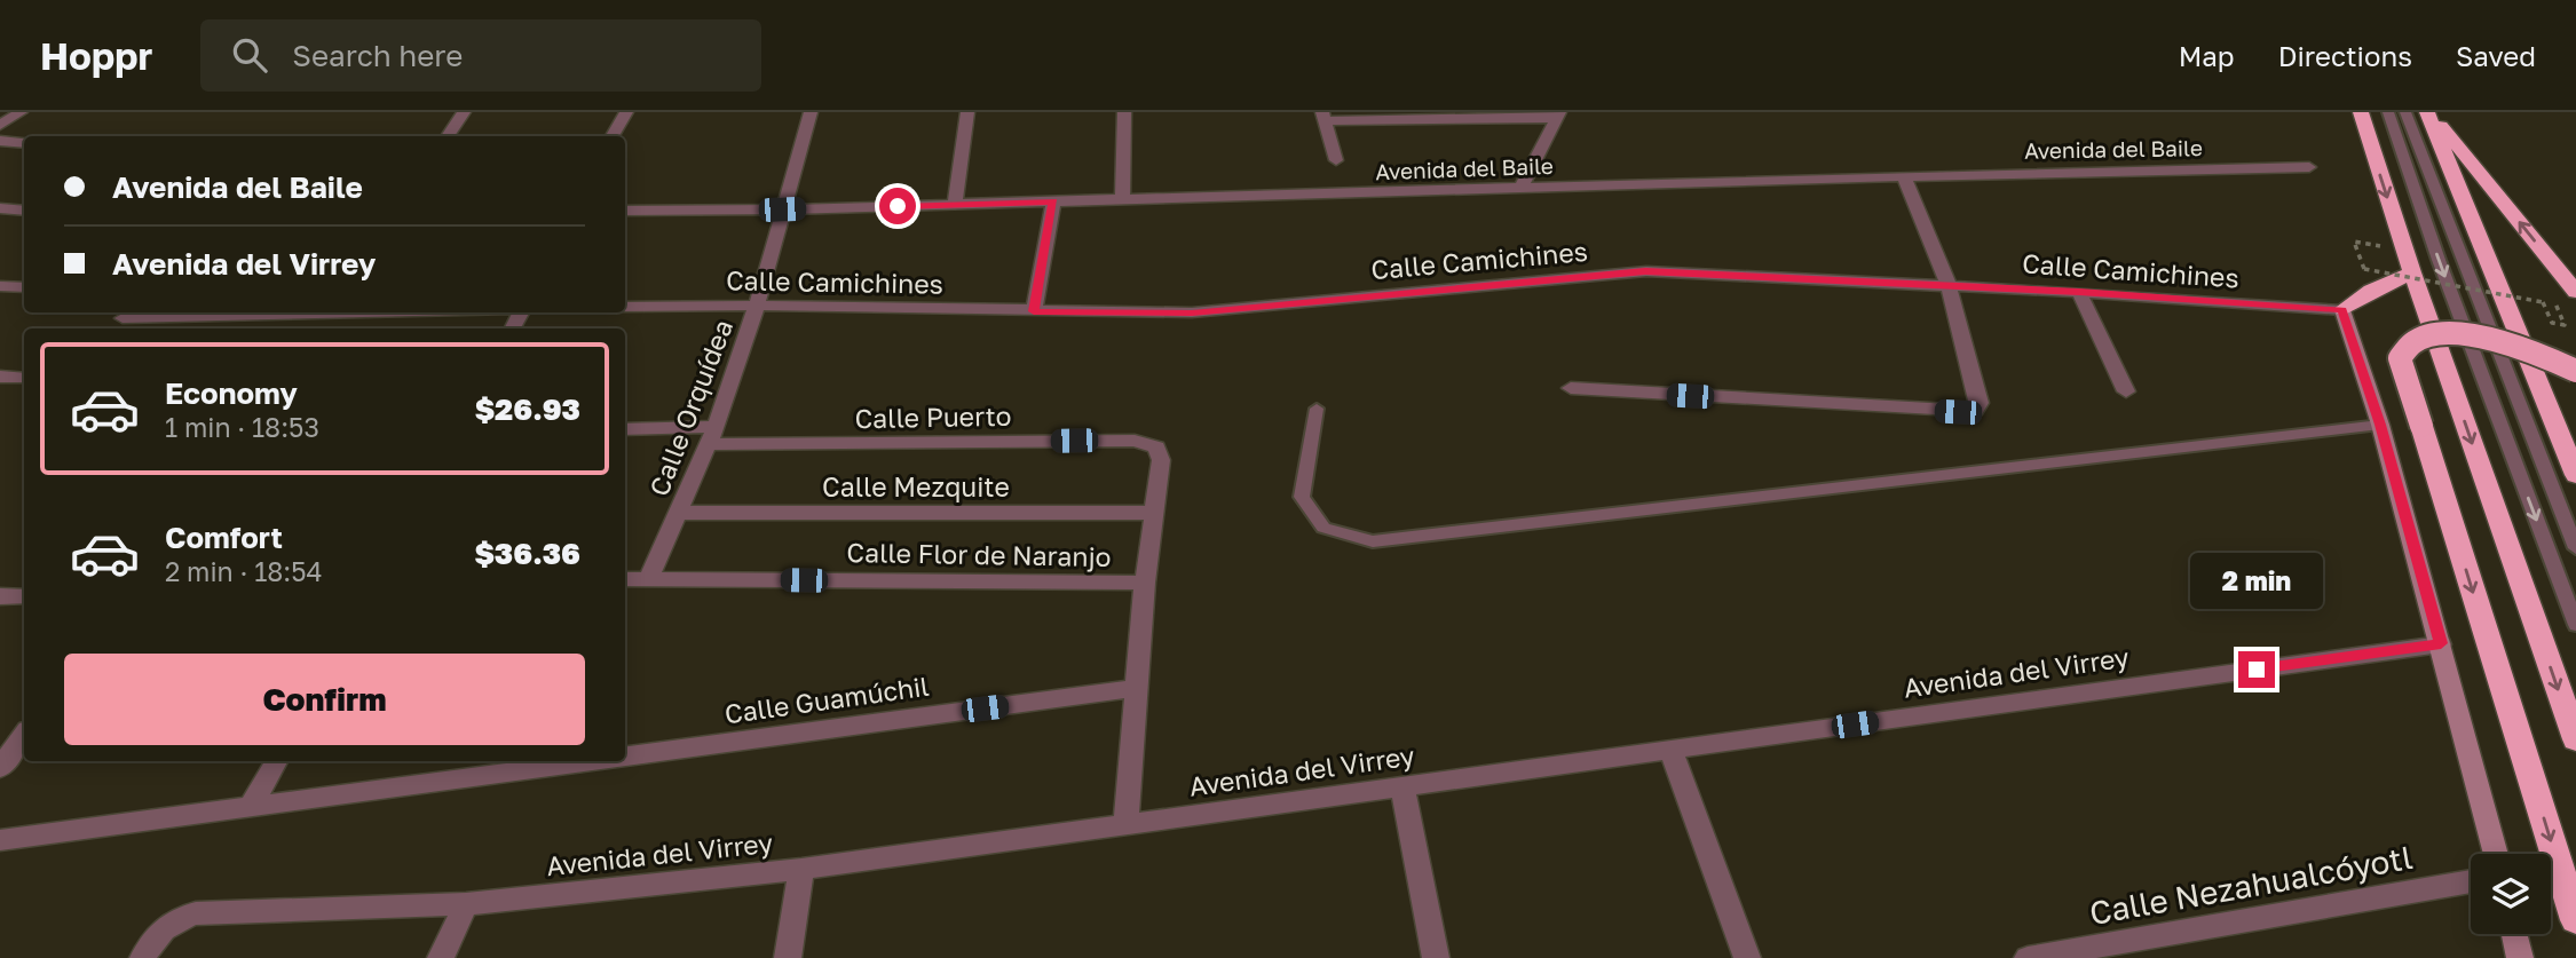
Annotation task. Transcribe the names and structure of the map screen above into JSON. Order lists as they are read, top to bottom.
{
  "streets": {
    "street": [
      "Avenida del Baile",
      "Calle Camichines",
      "Calle Orquídea",
      "Calle Puerto",
      "Calle Mezquite",
      "Calle Flor de Naranjo",
      "Avenida del Virrey",
      "Calle Guamúchil",
      "Calle Nezahualcóyotl"
    ]
  },
  "crossings": [
    ["Avenida del Baile", "Calle Orquídea"],
    ["Calle Camichines", "Calle Orquídea"],
    ["Calle Orquídea", "Calle Puerto"],
    ["Calle Orquídea", "Calle Mezquite"],
    ["Calle Orquídea", "Calle Flor de Naranjo"],
    ["Calle Puerto", "Calle Mezquite"]
  ],
  "page": {
    "header": "Hoppr",
    "search": "Search here",
    "nav": ["Map", "Directions", "Saved"],
    "banner": ["Avenida del Baile", "Avenida del Virrey"],
    "list": [
      {
        "name": "Economy",
        "note": "1 min · 18:53",
        "value": "$26.93"
      },
      {
        "name": "Comfort",
        "note": "2 min · 18:54",
        "value": "$36.36"
      }
    ],
    "bubble": "2 min",
    "buttons": "Confirm"
  }
}
